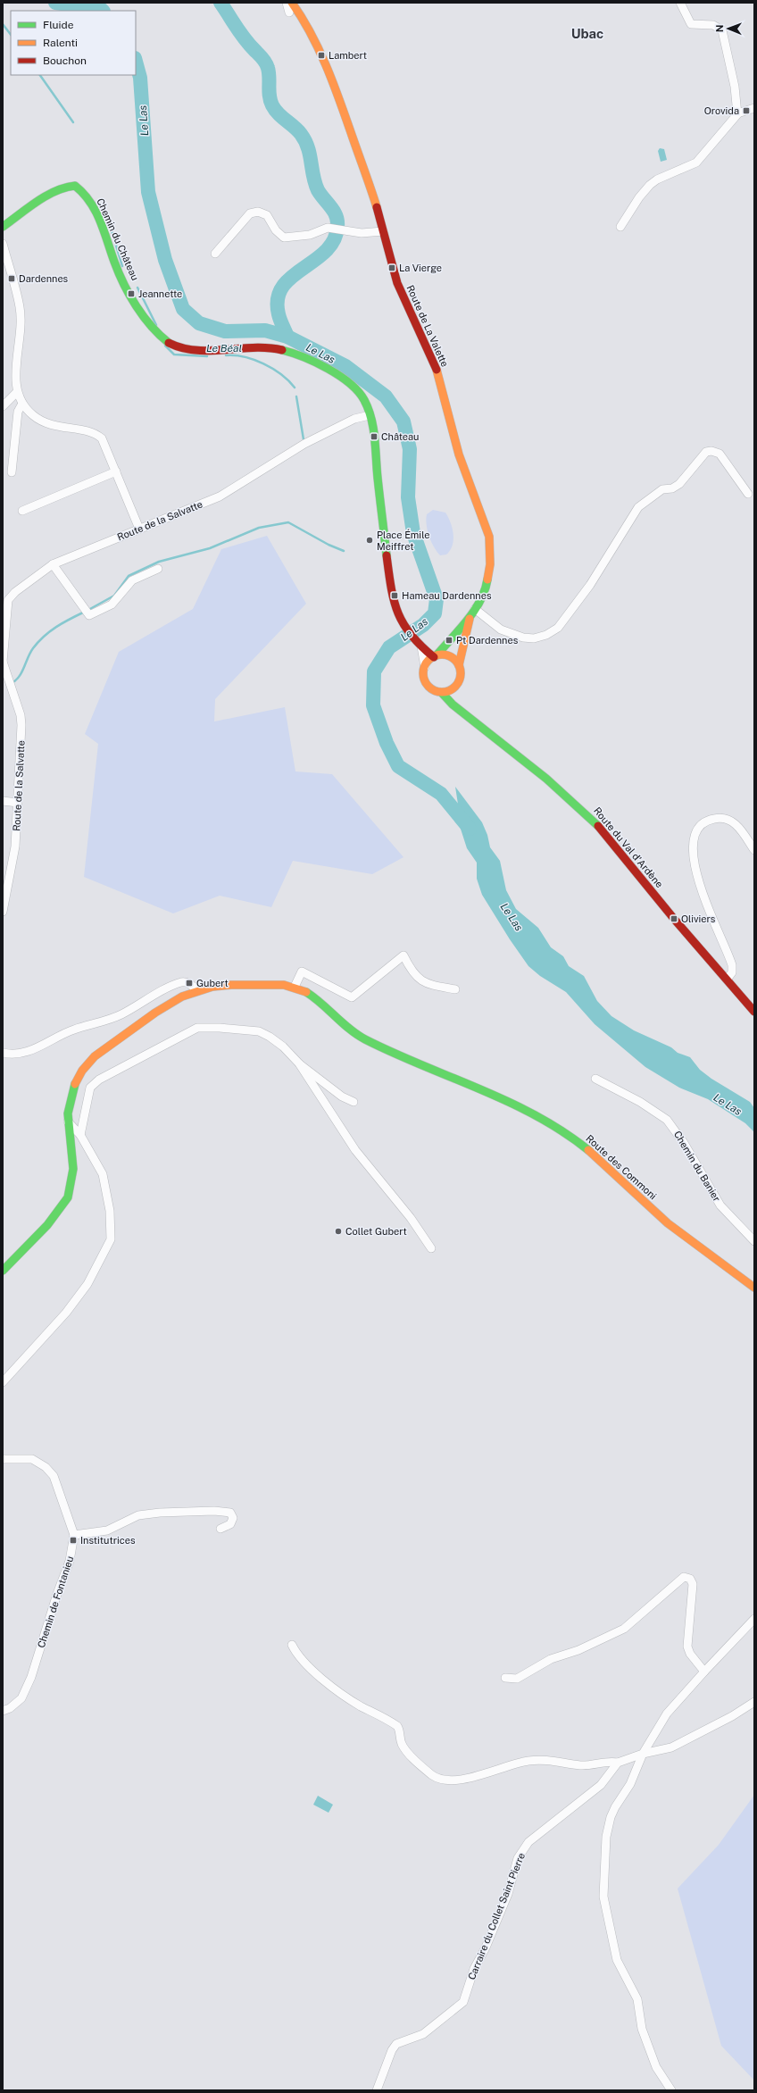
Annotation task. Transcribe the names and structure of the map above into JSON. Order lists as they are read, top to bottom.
{
  "streets": {
    "street": [
      "Chemin du Château",
      "Route de La Valette",
      "Route de la Salvatte",
      "Route du Val d'Ardène",
      "Chemin du Banier",
      "Route des Commoni",
      "Chemin de Fontanieu",
      "Carraire du Collet Saint Pierre"
    ]
  },
  "crossings": [
    ["Chemin du Château", "Route de la Salvatte"],
    ["Route de La Valette", "Route du Val d'Ardène"]
  ],
  "districts": ["Ubac"],
  "water": ["Le Las", "Le Béal"],
  "places": {
    "transit": [
      "Lambert",
      "Orovida",
      "La Vierge",
      "Dardennes",
      "Jeannette",
      "Château",
      "Hameau Dardennes",
      "Pt Dardennes",
      "Oliviers",
      "Gubert",
      "Institutrices"
    ],
    "other": ["Place Émile Meiffret", "Collet Gubert"]
  },
  "legend": ["Fluide", "Ralenti", "Bouchon"],
  "north": "left"
}
